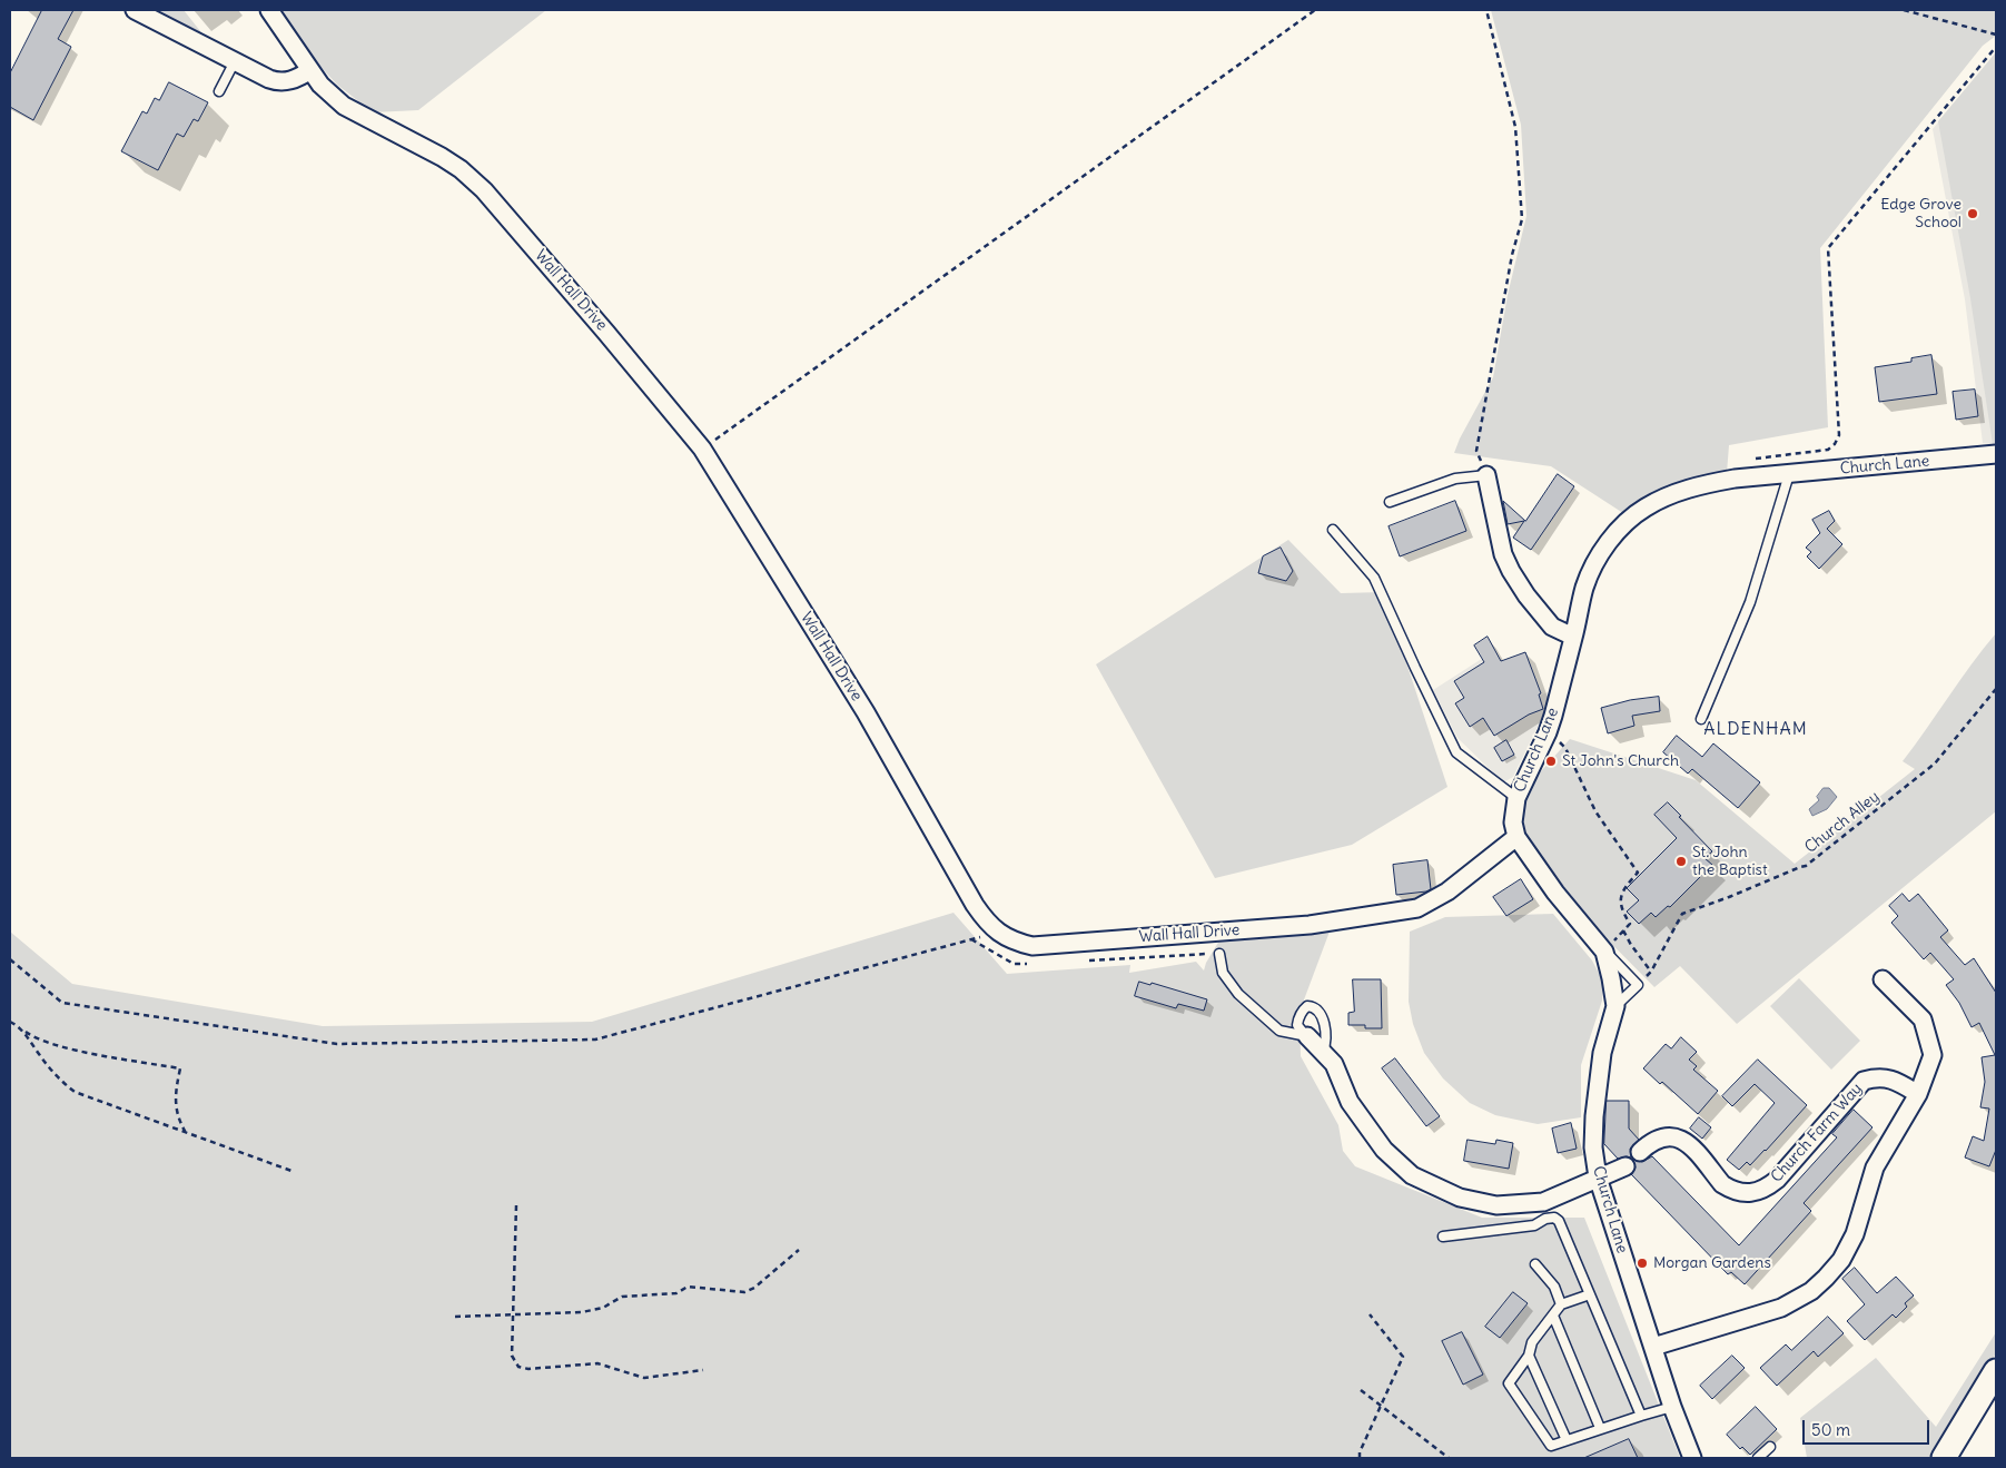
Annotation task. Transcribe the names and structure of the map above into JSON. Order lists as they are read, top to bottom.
{
  "streets": {
    "street": ["Wall Hall Drive", "Church Lane", "Church Farm Way"],
    "path": ["Church Alley"]
  },
  "crossings": [
    ["Wall Hall Drive", "Church Lane"]
  ],
  "districts": ["ALDENHAM"],
  "places": [
    "Edge Grove School",
    "St John's Church",
    "St. John the Baptist",
    "Morgan Gardens"
  ],
  "scale_bar": "50 m"
}
